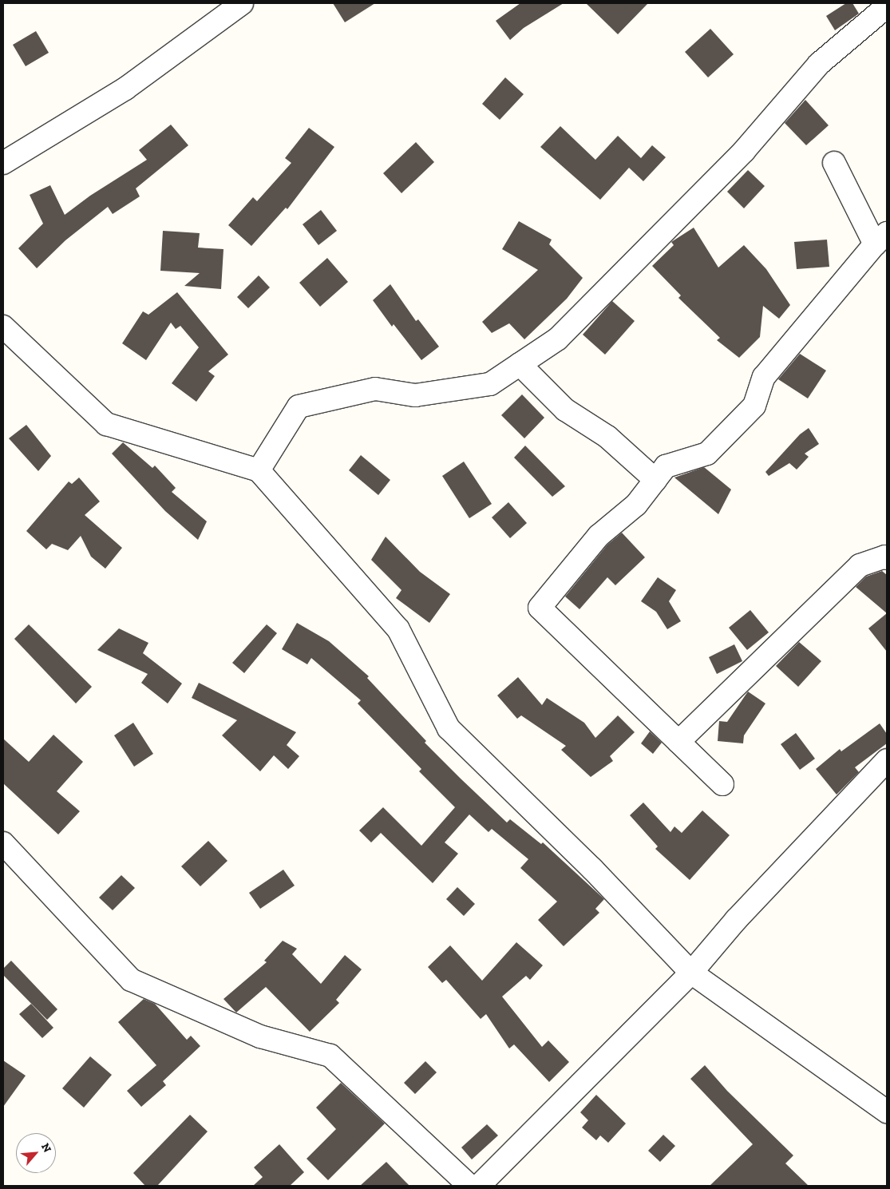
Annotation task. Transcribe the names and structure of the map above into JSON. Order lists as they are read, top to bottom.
{
  "north": "top right"
}
